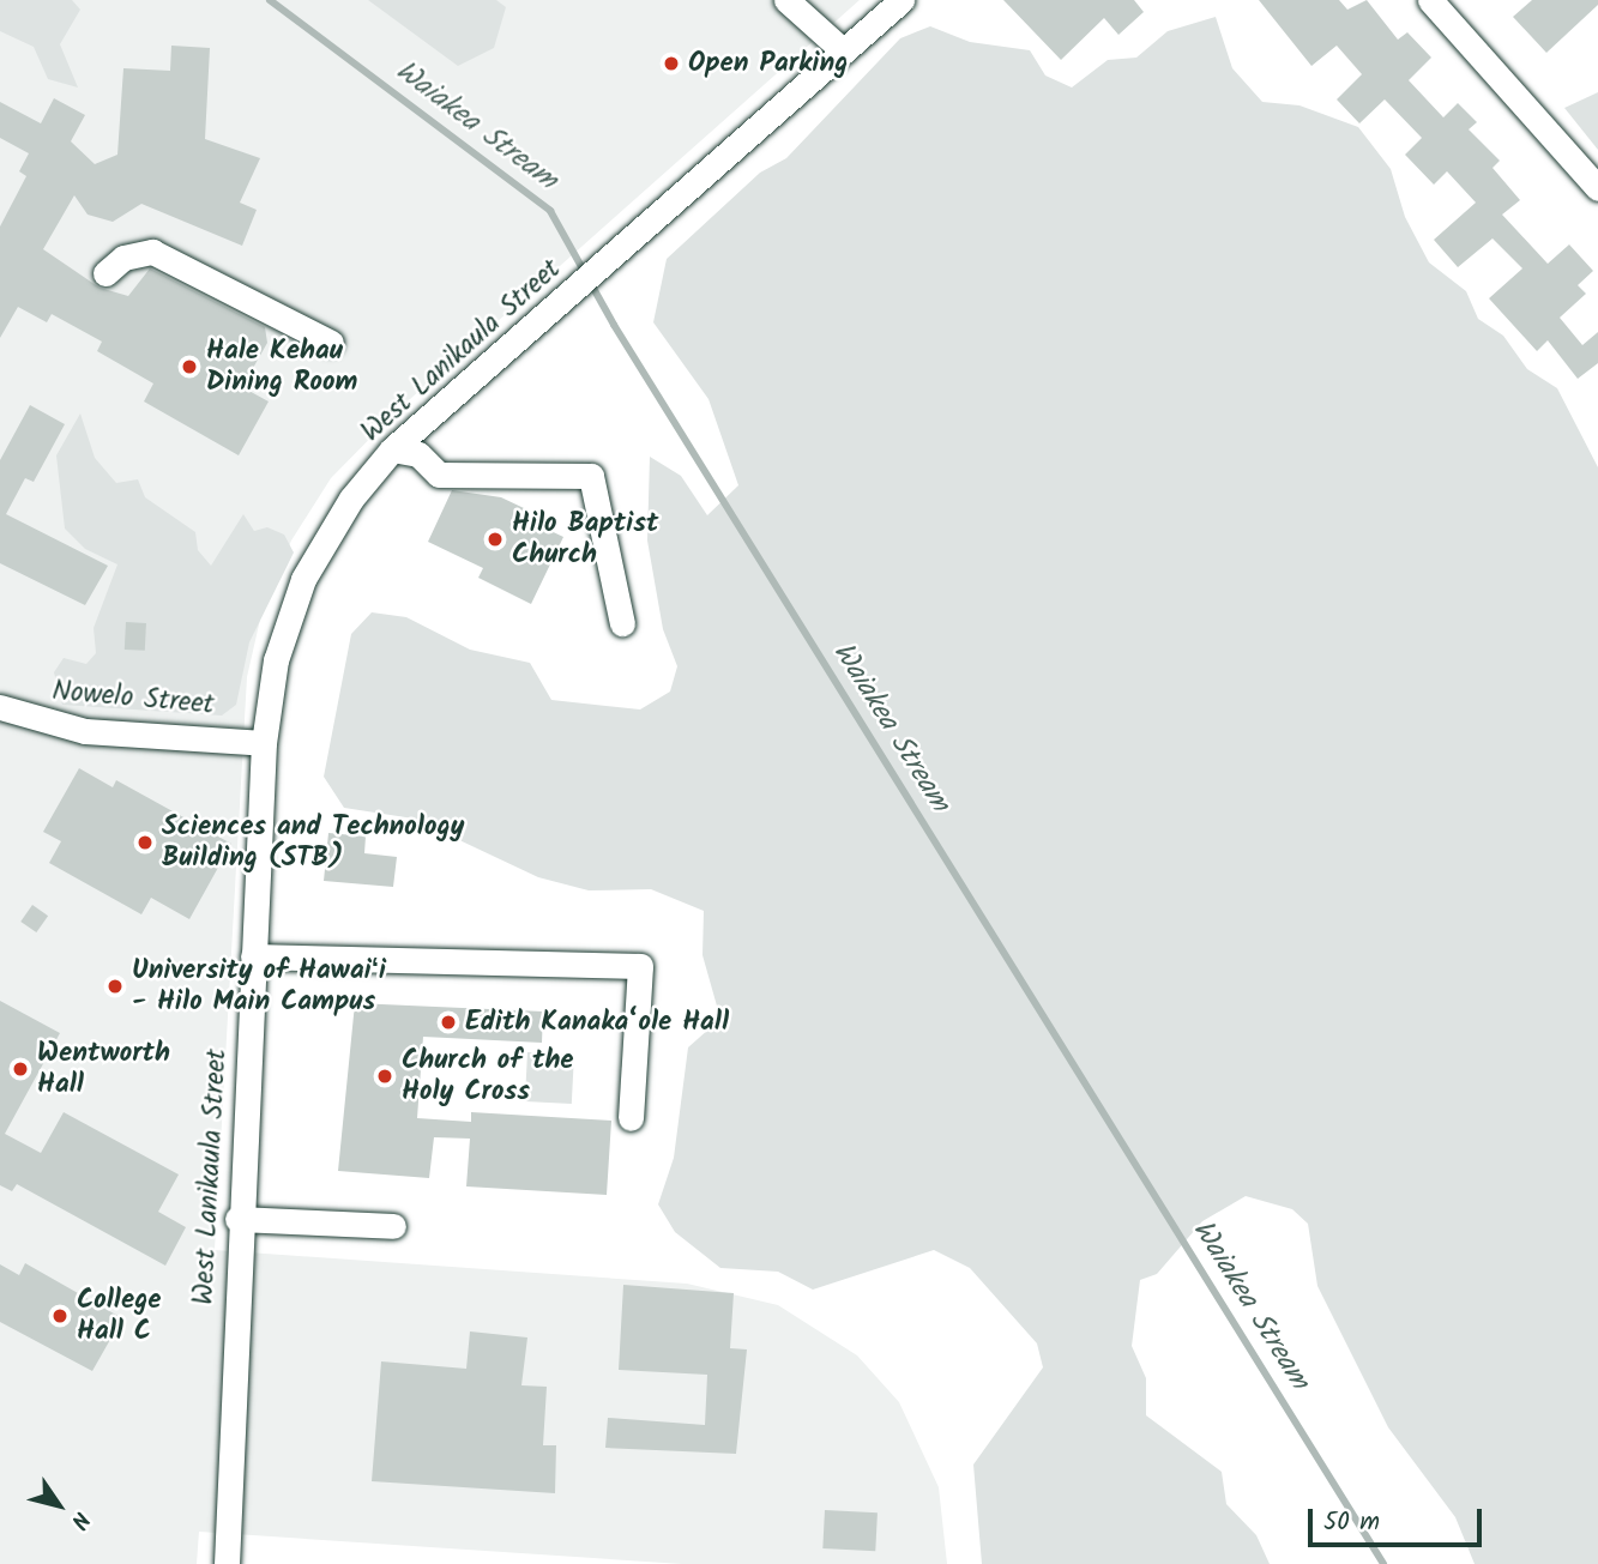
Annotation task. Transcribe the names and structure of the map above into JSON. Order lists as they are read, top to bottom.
{
  "streets": {
    "street": ["West Lanikaula Street", "Nowelo Street"]
  },
  "crossings": [
    ["West Lanikaula Street", "Nowelo Street"]
  ],
  "water": ["Waiakea Stream"],
  "places": [
    "Open Parking",
    "Hale Kehau Dining Room",
    "Hilo Baptist Church",
    "Sciences and Technology Building (STB)",
    "University of Hawaiʻi - Hilo Main Campus",
    "Edith Kanaka‘ole Hall",
    "Wentworth Hall",
    "Church of the Holy Cross",
    "College Hall C"
  ],
  "scale_bar": "50 m",
  "north": "bottom right"
}
